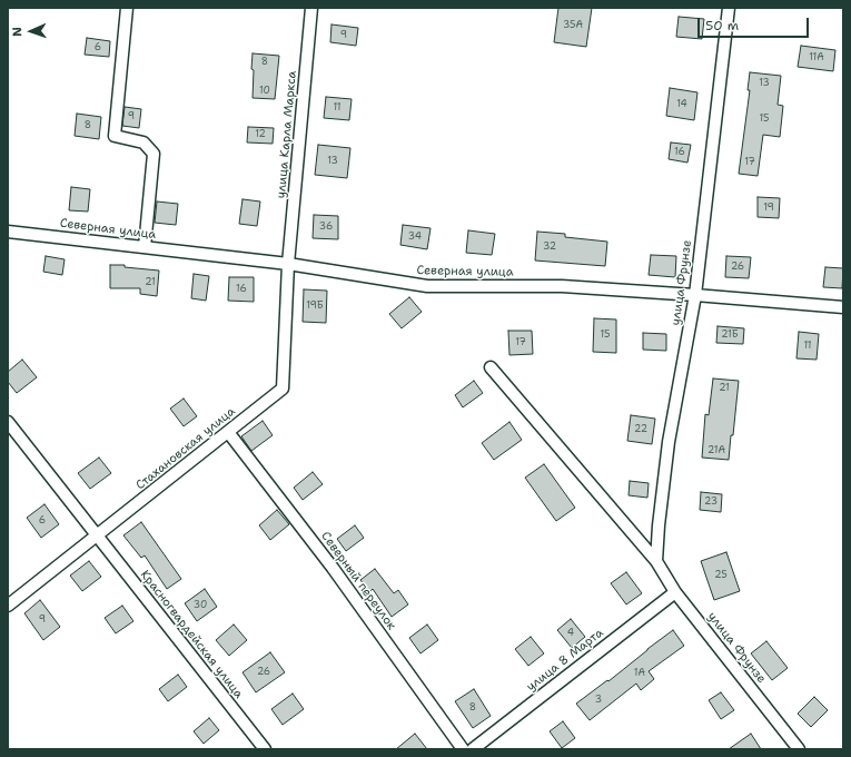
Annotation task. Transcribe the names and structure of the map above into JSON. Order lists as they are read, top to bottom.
{
  "streets": {
    "street": [
      "улица Карла Маркса",
      "Северная улица",
      "улица Фрунзе",
      "Стахановская улица",
      "Северный переулок",
      "Красногвардейская улица",
      "улица 8 Марта"
    ]
  },
  "crossings": [
    ["улица Карла Маркса", "Северная улица"],
    ["улица Карла Маркса", "Стахановская улица"],
    ["Северная улица", "улица Фрунзе"],
    ["Северная улица", "Стахановская улица"],
    ["улица Фрунзе", "улица 8 Марта"],
    ["Стахановская улица", "Северный переулок"],
    ["Стахановская улица", "Красногвардейская улица"]
  ],
  "house_numbers": [
    "35А",
    "9",
    "6",
    "11А",
    "8",
    "13",
    "10",
    "14",
    "11",
    "9",
    "15",
    "8",
    "12",
    "16",
    "13",
    "17",
    "19",
    "36",
    "34",
    "32",
    "26",
    "21",
    "16",
    "19Б",
    "15",
    "21Б",
    "17",
    "11",
    "21",
    "22",
    "21А",
    "23",
    "6",
    "25",
    "30",
    "9",
    "4",
    "26",
    "1А",
    "3",
    "8"
  ],
  "scale_bar": "50 m",
  "north": "left"
}
